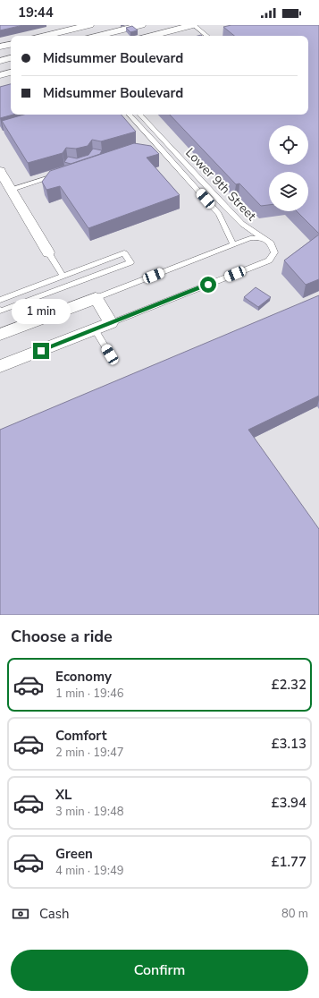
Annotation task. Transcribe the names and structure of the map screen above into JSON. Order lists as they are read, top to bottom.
{
  "streets": {
    "lane": ["Lower 9th Street"]
  },
  "page": {
    "status": "19:44",
    "banner": ["Midsummer Boulevard", "Midsummer Boulevard"],
    "bubble": "1 min",
    "heading": "Choose a ride",
    "list": [
      {
        "name": "Economy",
        "note": "1 min · 19:46",
        "value": "£2.32"
      },
      {
        "name": "Comfort",
        "note": "2 min · 19:47",
        "value": "£3.13"
      },
      {
        "name": "XL",
        "note": "3 min · 19:48",
        "value": "£3.94"
      },
      {
        "name": "Green",
        "note": "4 min · 19:49",
        "value": "£1.77"
      }
    ],
    "pay": ["Cash", "80 m"],
    "buttons": "Confirm"
  }
}
